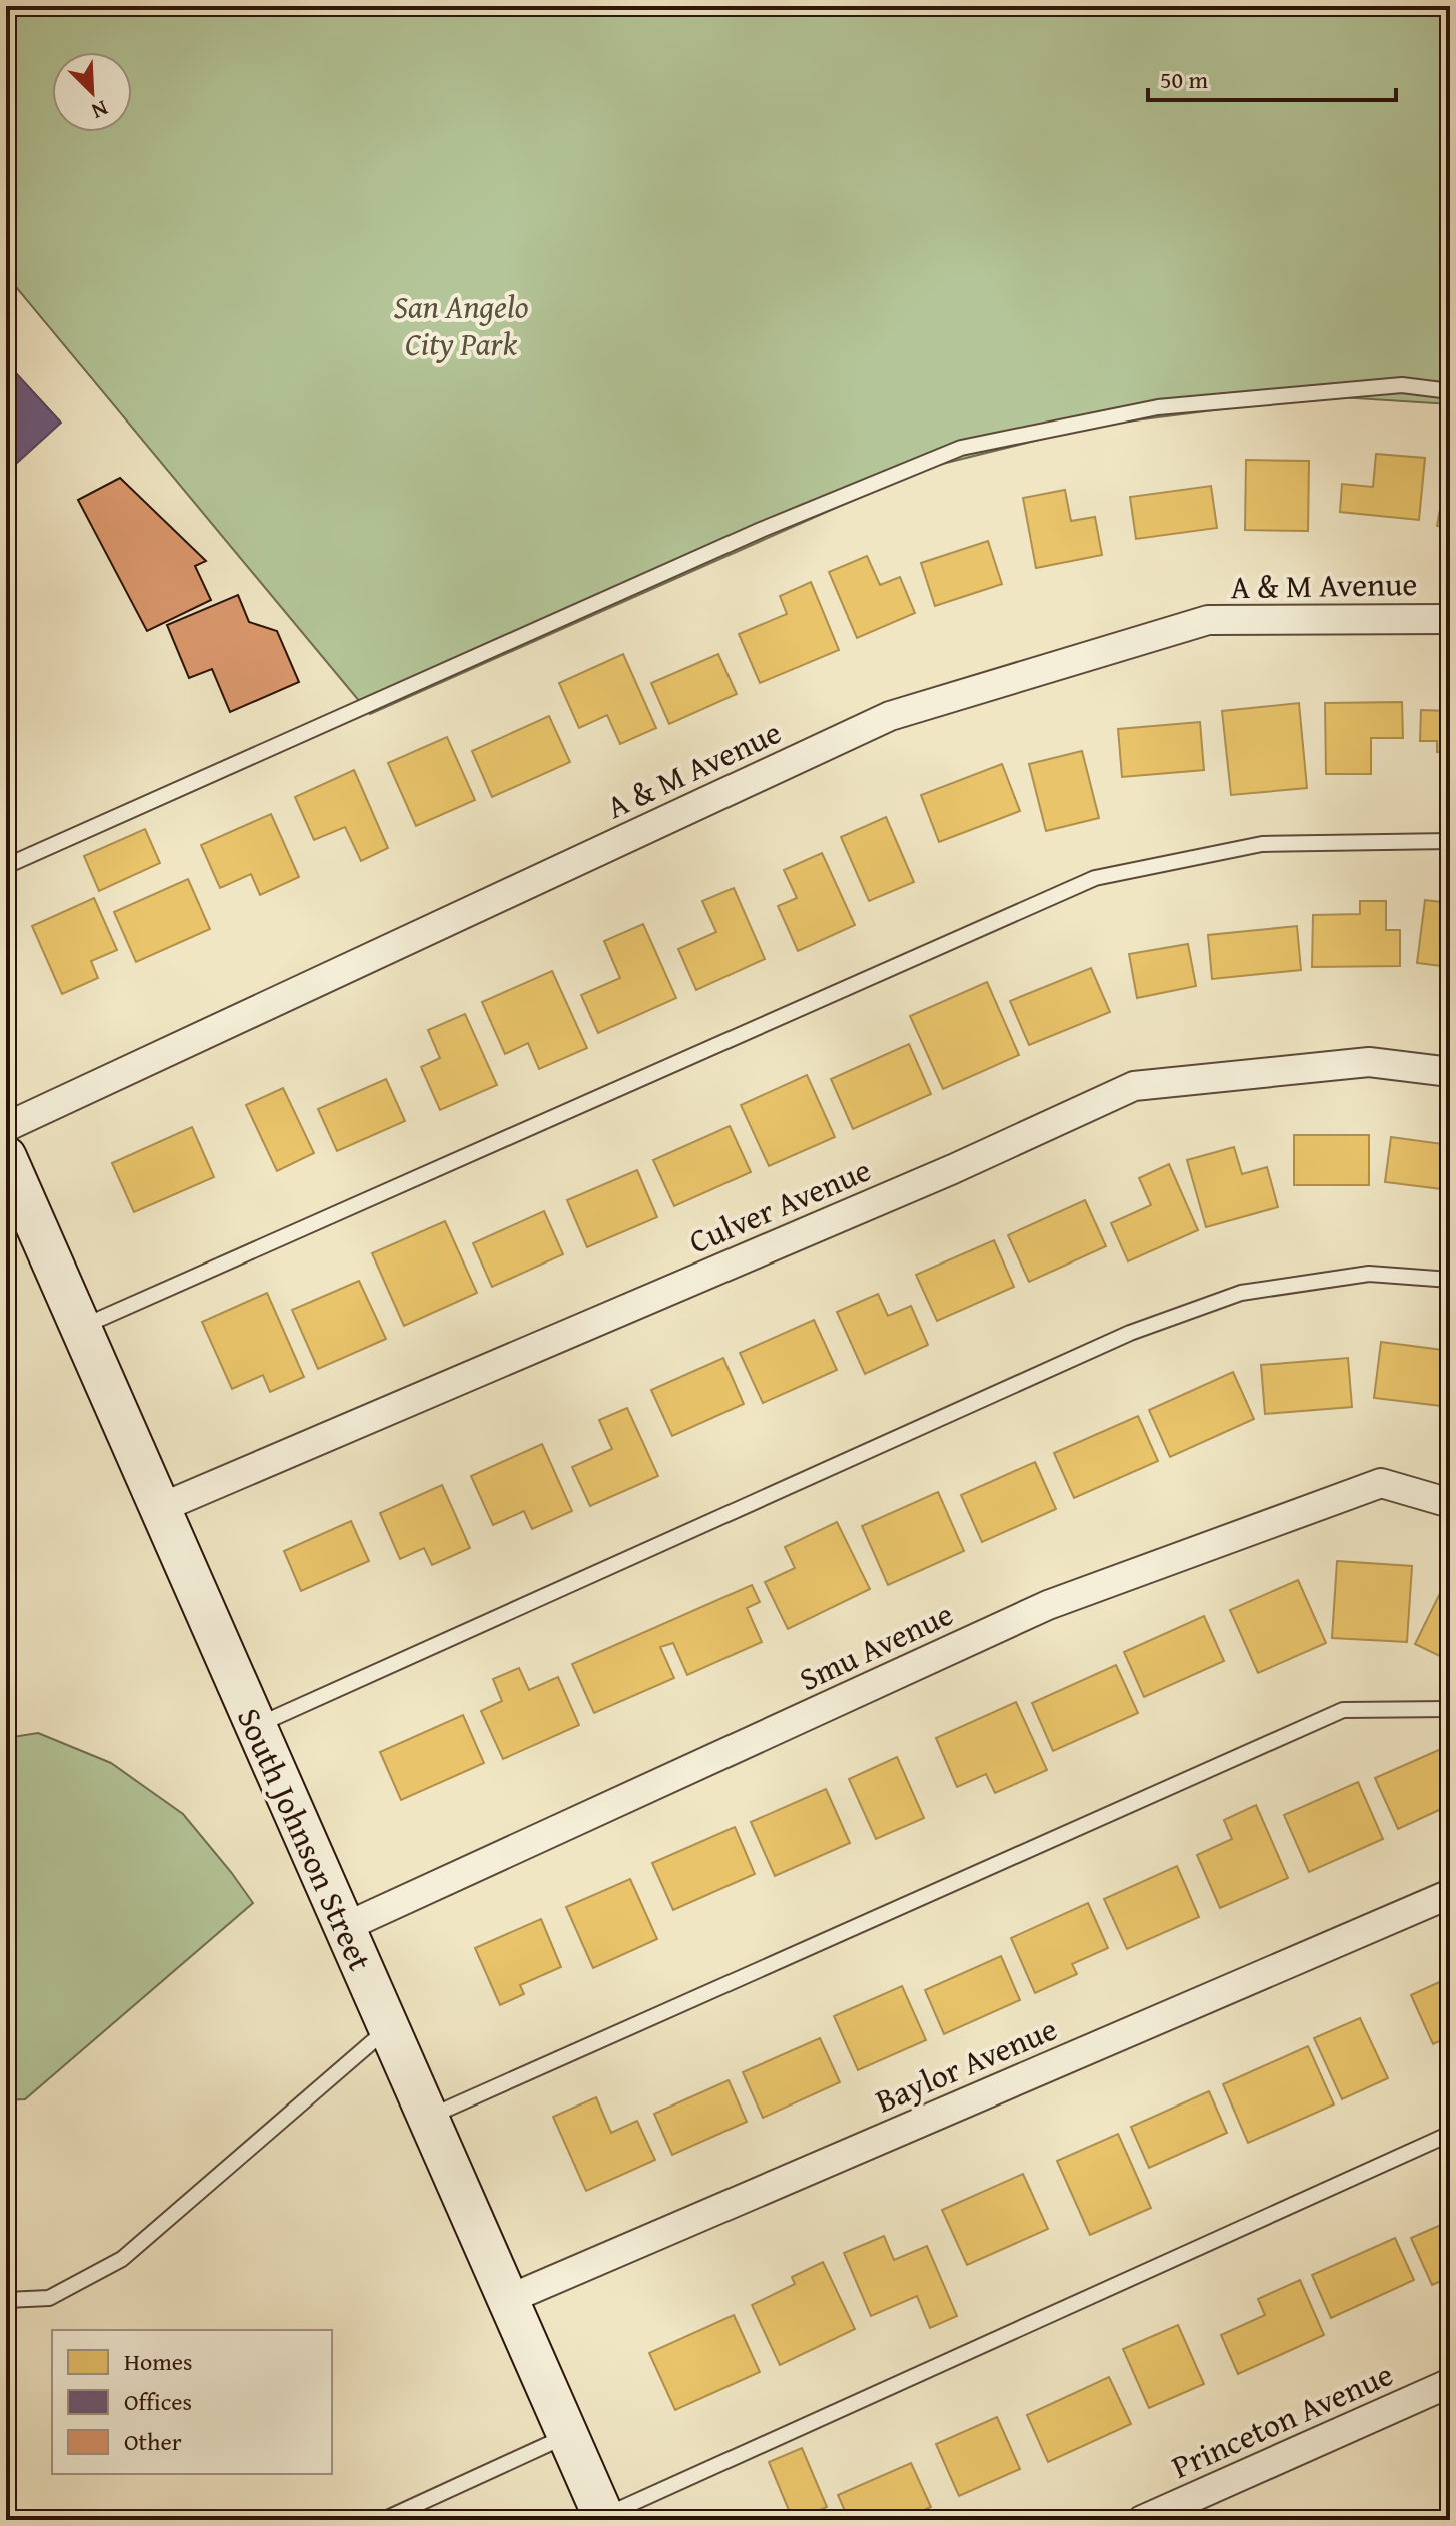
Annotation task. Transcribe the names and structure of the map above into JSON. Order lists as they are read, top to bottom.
{
  "streets": {
    "main road": ["South Johnson Street"],
    "street": [
      "A & M Avenue",
      "Culver Avenue",
      "Smu Avenue",
      "Baylor Avenue",
      "Princeton Avenue"
    ]
  },
  "crossings": [
    ["Culver Avenue", "South Johnson Street"],
    ["Smu Avenue", "South Johnson Street"],
    ["South Johnson Street", "Baylor Avenue"]
  ],
  "parks": ["San Angelo City Park"],
  "legend": ["Homes", "Offices", "Other"],
  "scale_bar": "50 m",
  "north": "bottom right"
}
